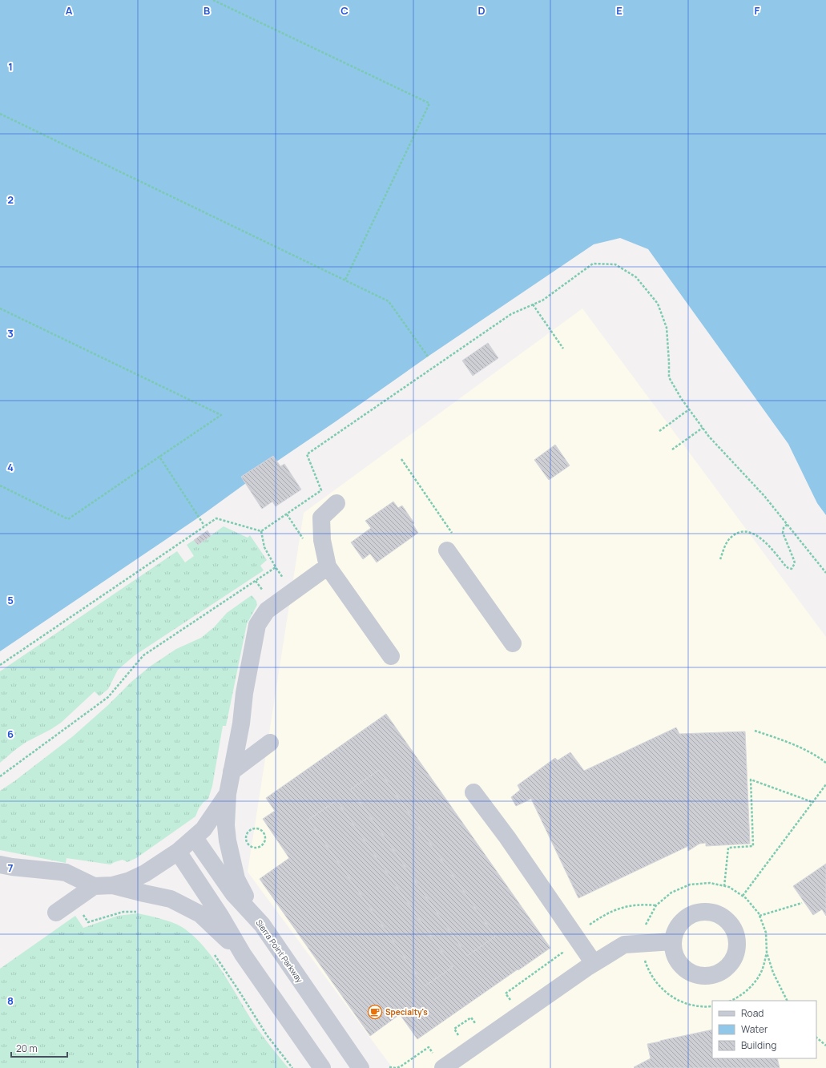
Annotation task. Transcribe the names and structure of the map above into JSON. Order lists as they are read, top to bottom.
{
  "streets": {
    "street": ["Sierra Point Parkway"]
  },
  "places": {
    "cafe": ["Specialty's"]
  },
  "legend": ["Road", "Water", "Building"],
  "scale_bar": "20 m",
  "grid": {
    "columns": [
      "A",
      "B",
      "C",
      "D",
      "E",
      "F"
    ],
    "rows": [
      "1",
      "2",
      "3",
      "4",
      "5",
      "6",
      "7",
      "8"
    ]
  }
}
